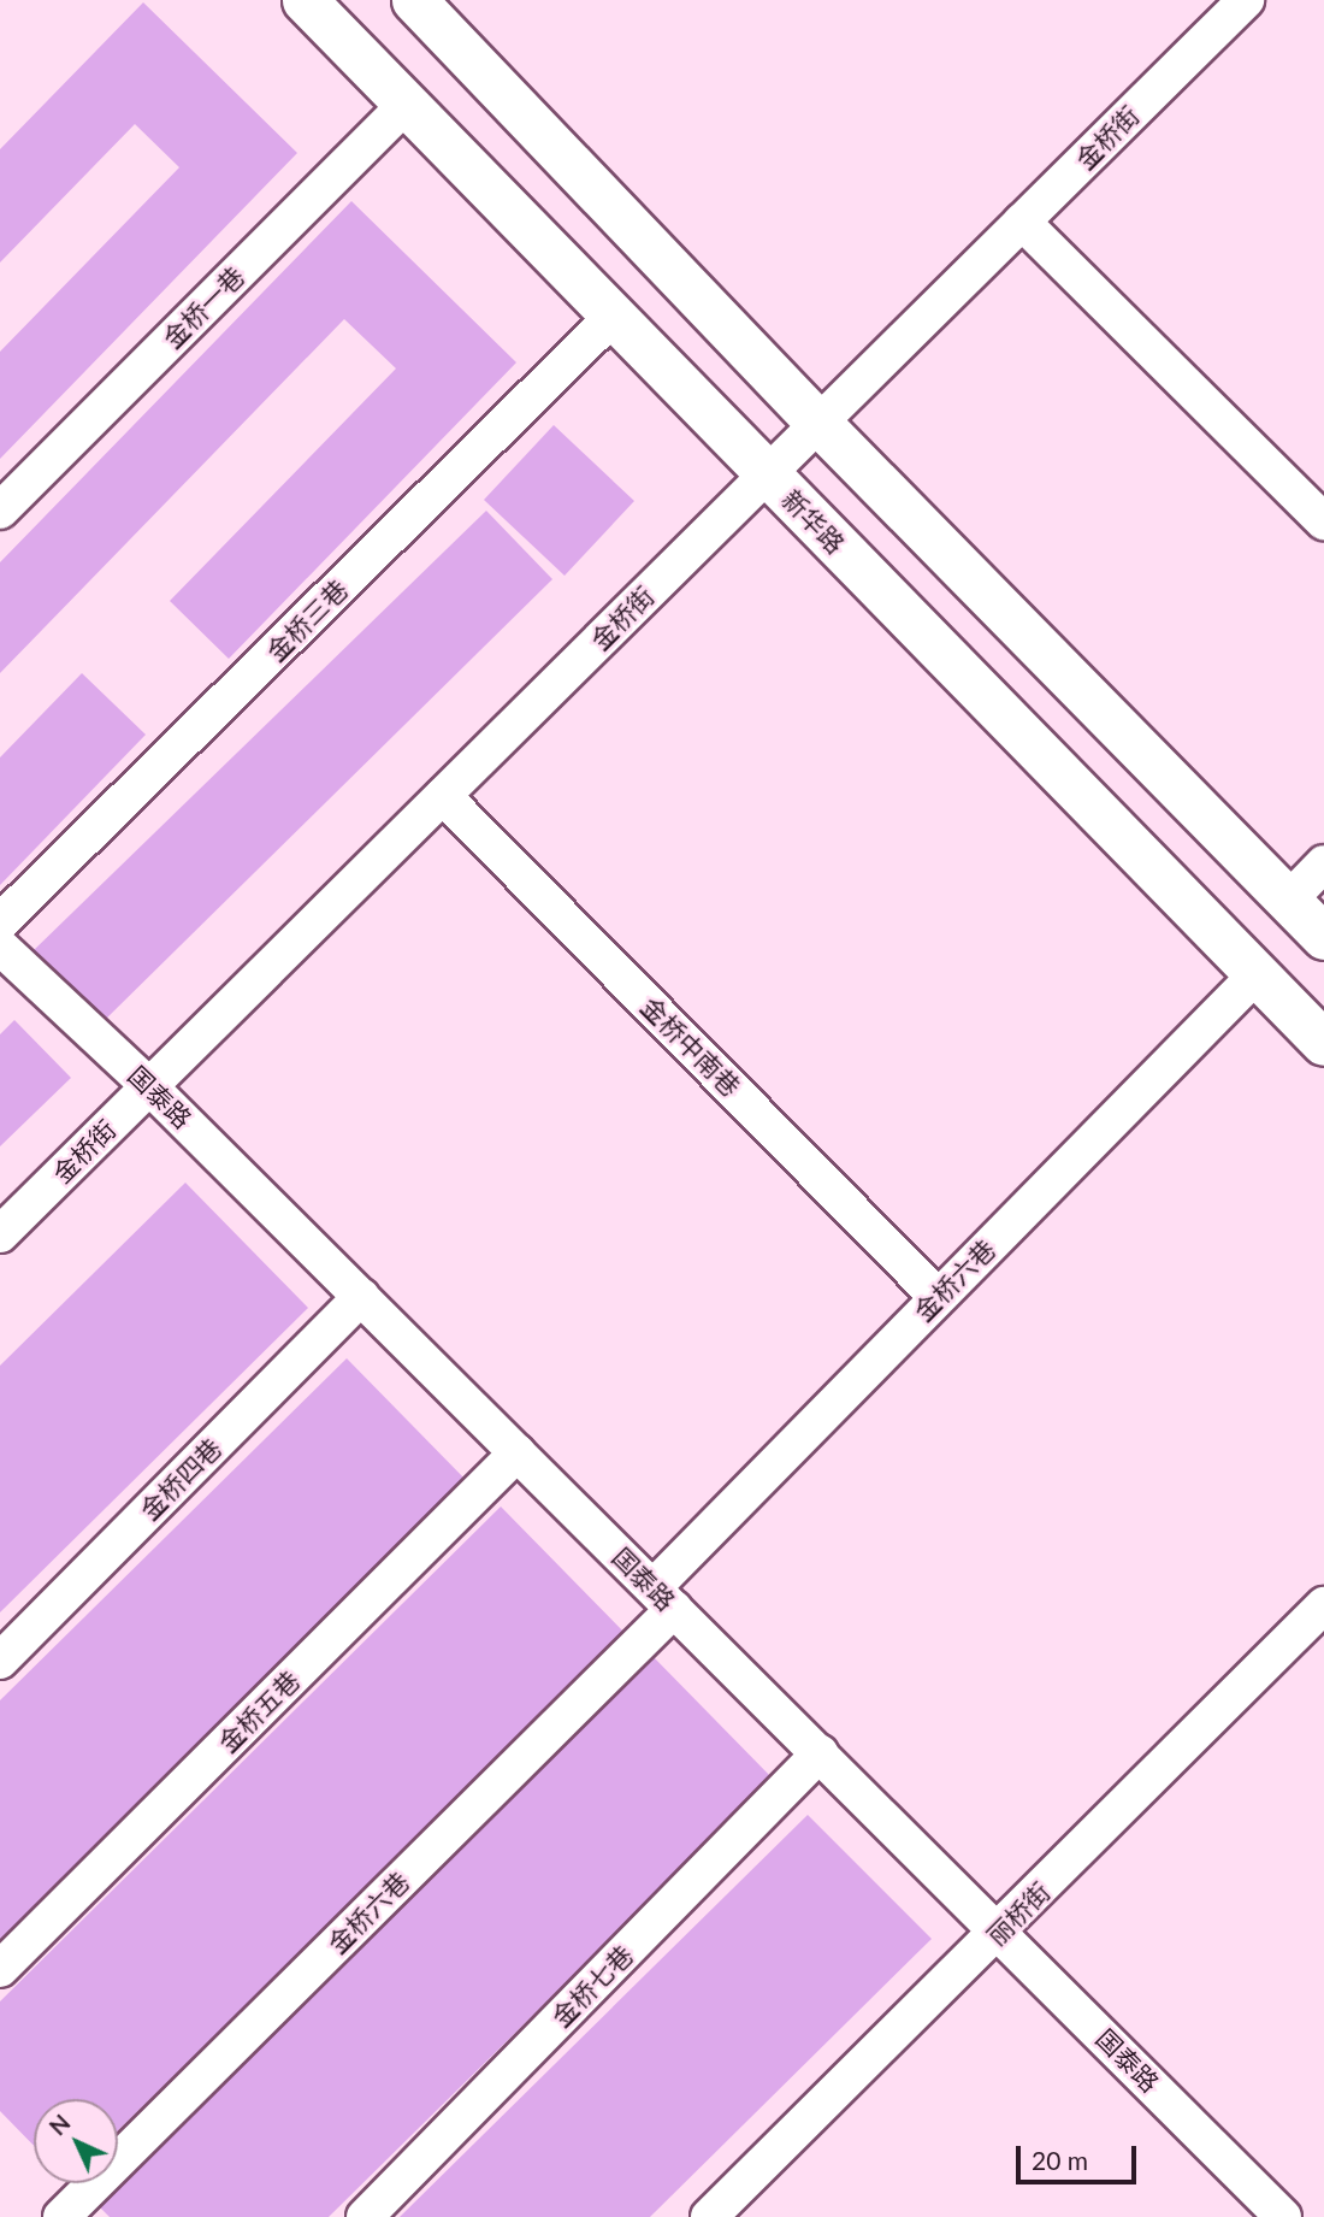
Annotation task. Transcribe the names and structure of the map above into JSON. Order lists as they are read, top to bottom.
{
  "streets": {
    "street": [
      "金桥街",
      "金桥一巷",
      "新华路",
      "金桥三巷",
      "金桥中南巷",
      "国泰路",
      "金桥六巷",
      "金桥四巷",
      "金桥五巷",
      "丽桥街",
      "金桥七巷"
    ]
  },
  "crossings": [
    ["金桥街", "新华路"],
    ["金桥街", "金桥中南巷"],
    ["金桥街", "国泰路"],
    ["金桥一巷", "新华路"],
    ["新华路", "金桥三巷"],
    ["新华路", "金桥六巷"],
    ["金桥中南巷", "金桥六巷"],
    ["国泰路", "金桥六巷"],
    ["国泰路", "金桥四巷"],
    ["国泰路", "金桥五巷"],
    ["国泰路", "丽桥街"],
    ["国泰路", "金桥七巷"]
  ],
  "scale_bar": "20 m",
  "north": "top left"
}
